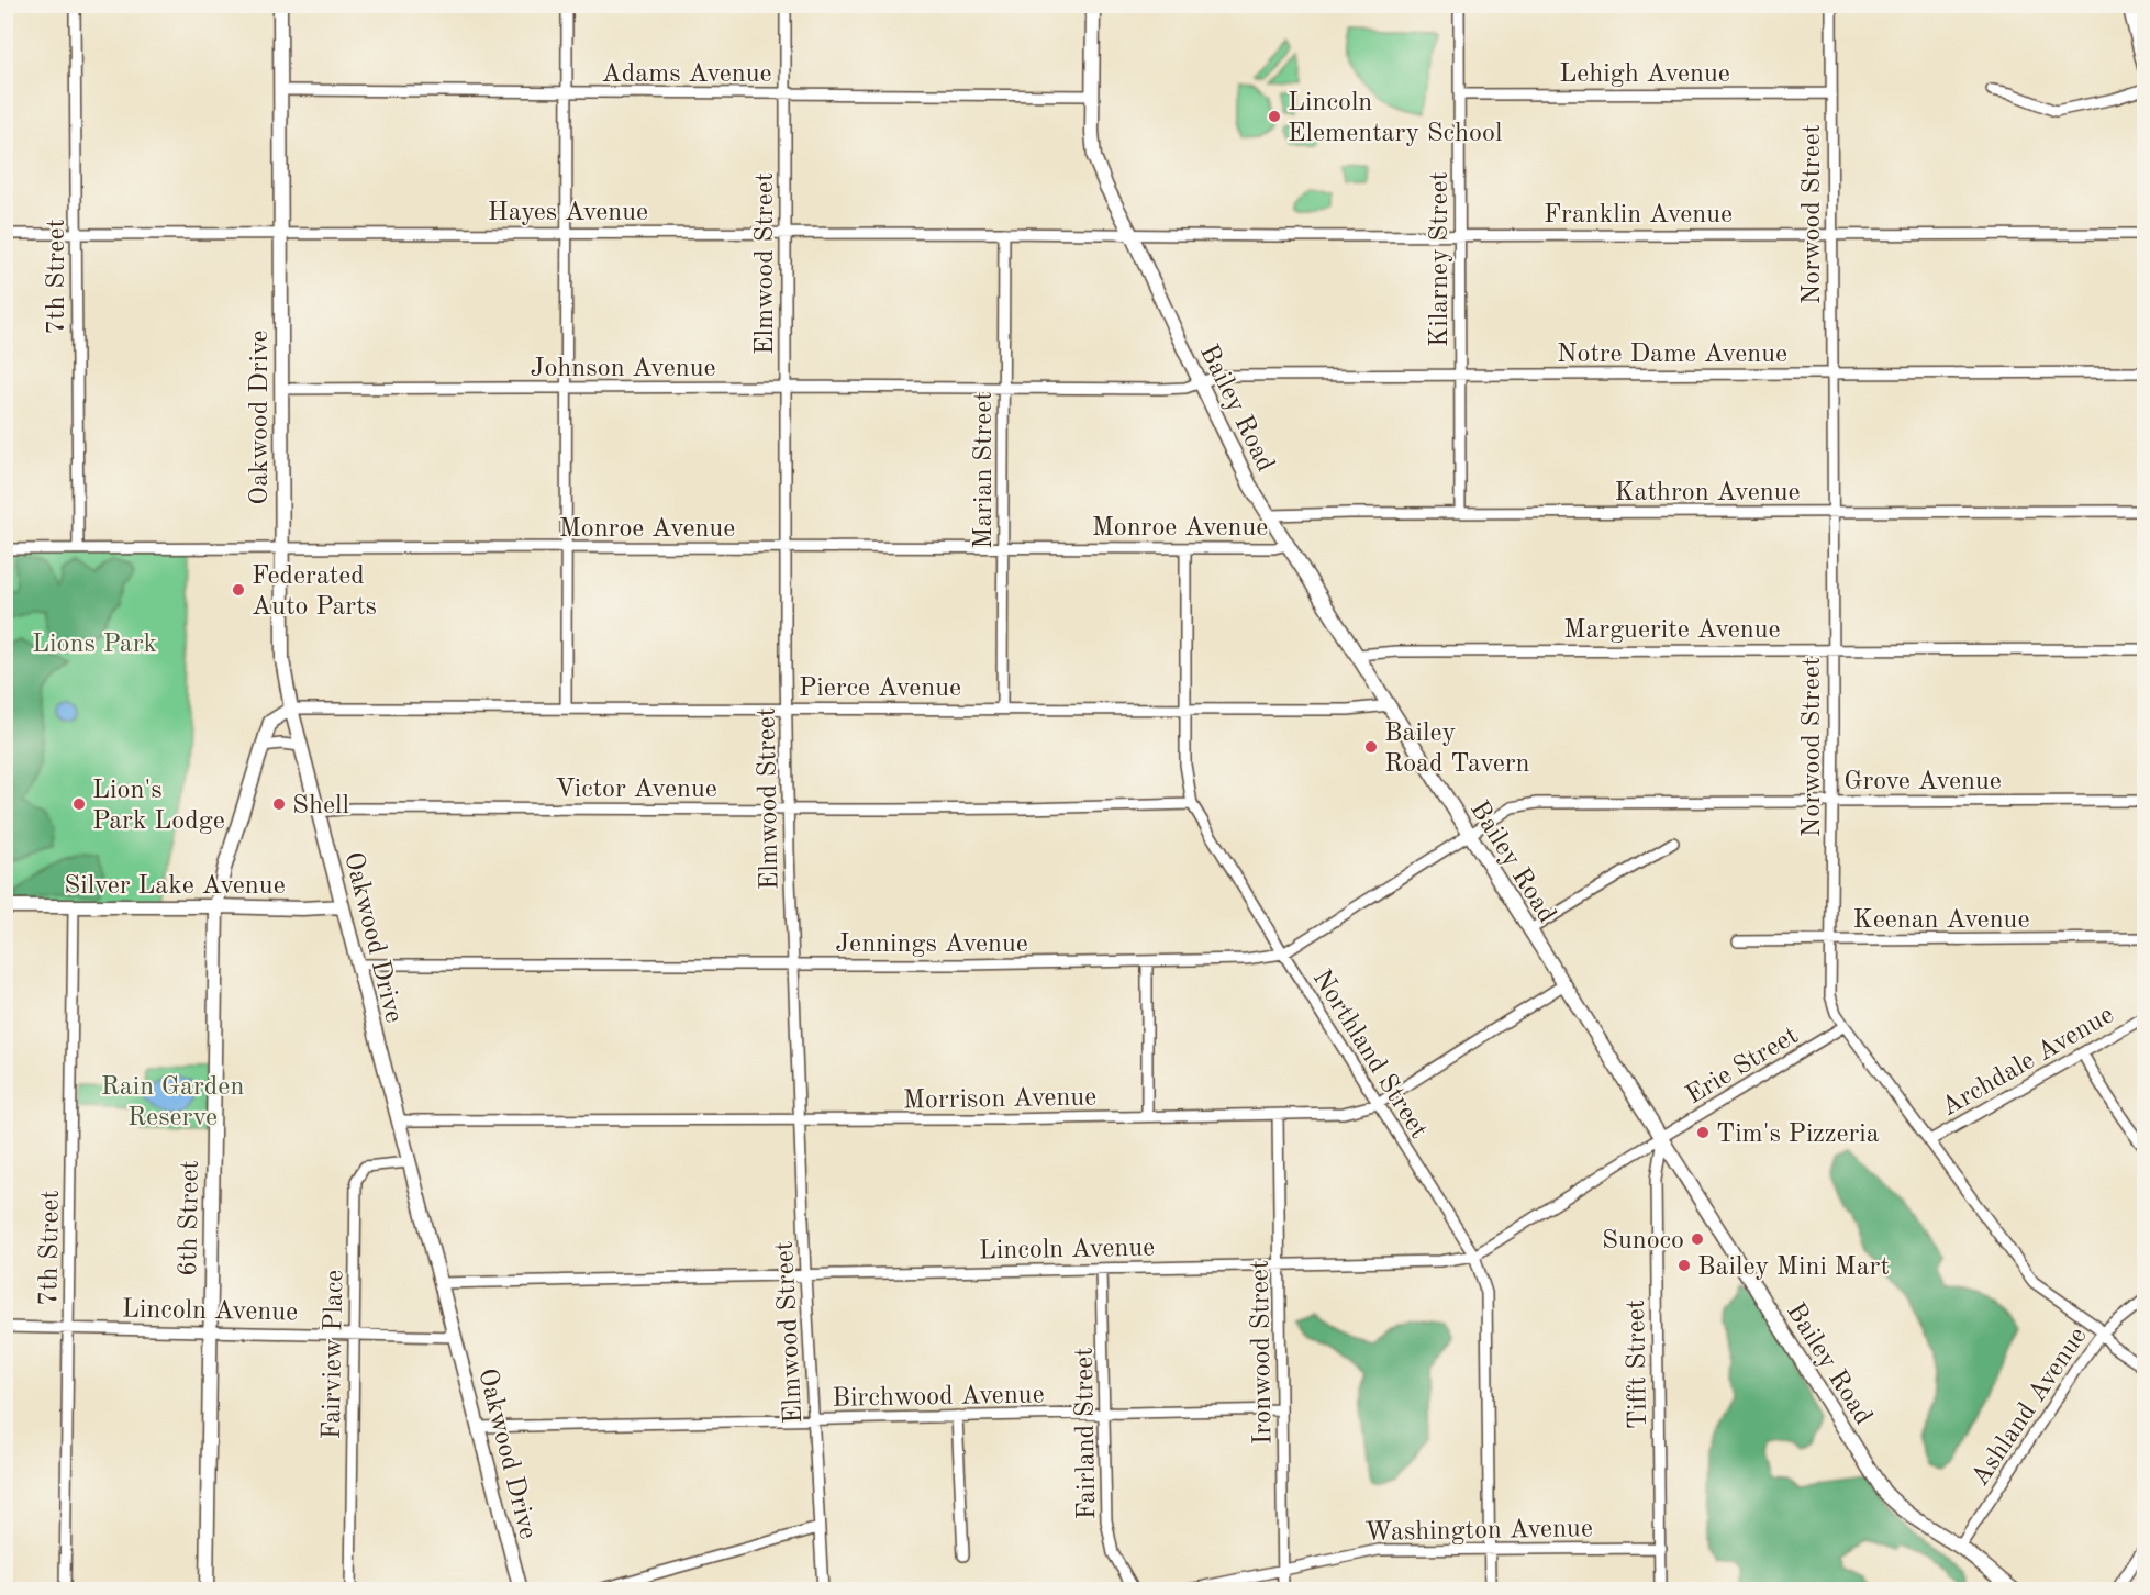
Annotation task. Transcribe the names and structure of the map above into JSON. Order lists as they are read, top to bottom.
{
  "streets": {
    "street": [
      "Adams Avenue",
      "Lehigh Avenue",
      "Hayes Avenue",
      "Franklin Avenue",
      "Norwood Street",
      "Kilarney Street",
      "Elmwood Street",
      "7th Street",
      "Notre Dame Avenue",
      "Johnson Avenue",
      "Bailey Road",
      "Oakwood Drive",
      "Marian Street",
      "Kathron Avenue",
      "Monroe Avenue",
      "Marguerite Avenue",
      "Pierce Avenue",
      "Grove Avenue",
      "Victor Avenue",
      "Silver Lake Avenue",
      "Keenan Avenue",
      "Jennings Avenue",
      "Northland Street",
      "Archdale Avenue",
      "Erie Street",
      "Morrison Avenue",
      "6th Street",
      "Lincoln Avenue",
      "Ironwood Street",
      "Fairview Place",
      "Tifft Street",
      "Birchwood Avenue",
      "Ashland Avenue",
      "Fairland Street",
      "Washington Avenue"
    ]
  },
  "crossings": [
    ["Adams Avenue", "Elmwood Street"],
    ["Adams Avenue", "Bailey Road"],
    ["Adams Avenue", "Oakwood Drive"],
    ["Lehigh Avenue", "Norwood Street"],
    ["Lehigh Avenue", "Kilarney Street"],
    ["Hayes Avenue", "Franklin Avenue"],
    ["Hayes Avenue", "Elmwood Street"],
    ["Hayes Avenue", "7th Street"],
    ["Hayes Avenue", "Bailey Road"],
    ["Hayes Avenue", "Oakwood Drive"],
    ["Hayes Avenue", "Marian Street"],
    ["Franklin Avenue", "Norwood Street"],
    ["Franklin Avenue", "Kilarney Street"],
    ["Franklin Avenue", "Bailey Road"],
    ["Norwood Street", "Notre Dame Avenue"],
    ["Norwood Street", "Kathron Avenue"],
    ["Norwood Street", "Marguerite Avenue"],
    ["Norwood Street", "Grove Avenue"],
    ["Norwood Street", "Keenan Avenue"],
    ["Norwood Street", "Archdale Avenue"],
    ["Norwood Street", "Erie Street"],
    ["Norwood Street", "Ashland Avenue"],
    ["Kilarney Street", "Notre Dame Avenue"],
    ["Kilarney Street", "Kathron Avenue"],
    ["Elmwood Street", "Johnson Avenue"],
    ["Elmwood Street", "Monroe Avenue"],
    ["Elmwood Street", "Pierce Avenue"],
    ["Elmwood Street", "Victor Avenue"],
    ["Elmwood Street", "Jennings Avenue"],
    ["Elmwood Street", "Morrison Avenue"],
    ["Elmwood Street", "Lincoln Avenue"],
    ["Elmwood Street", "Birchwood Avenue"],
    ["7th Street", "Monroe Avenue"],
    ["7th Street", "Silver Lake Avenue"],
    ["7th Street", "Lincoln Avenue"],
    ["Notre Dame Avenue", "Johnson Avenue"],
    ["Notre Dame Avenue", "Bailey Road"],
    ["Johnson Avenue", "Bailey Road"],
    ["Johnson Avenue", "Oakwood Drive"],
    ["Johnson Avenue", "Marian Street"],
    ["Bailey Road", "Kathron Avenue"],
    ["Bailey Road", "Monroe Avenue"],
    ["Bailey Road", "Marguerite Avenue"],
    ["Bailey Road", "Pierce Avenue"],
    ["Bailey Road", "Grove Avenue"],
    ["Bailey Road", "Jennings Avenue"],
    ["Bailey Road", "Erie Street"],
    ["Bailey Road", "Morrison Avenue"],
    ["Bailey Road", "Lincoln Avenue"],
    ["Bailey Road", "Tifft Street"],
    ["Bailey Road", "Ashland Avenue"],
    ["Oakwood Drive", "Monroe Avenue"],
    ["Oakwood Drive", "Pierce Avenue"],
    ["Oakwood Drive", "Victor Avenue"],
    ["Oakwood Drive", "Silver Lake Avenue"],
    ["Oakwood Drive", "Jennings Avenue"],
    ["Oakwood Drive", "Morrison Avenue"],
    ["Oakwood Drive", "6th Street"],
    ["Oakwood Drive", "Lincoln Avenue"],
    ["Oakwood Drive", "Fairview Place"],
    ["Oakwood Drive", "Birchwood Avenue"],
    ["Marian Street", "Monroe Avenue"],
    ["Marian Street", "Pierce Avenue"],
    ["Monroe Avenue", "Northland Street"],
    ["Pierce Avenue", "Northland Street"],
    ["Pierce Avenue", "6th Street"],
    ["Grove Avenue", "Jennings Avenue"],
    ["Victor Avenue", "Northland Street"],
    ["Silver Lake Avenue", "6th Street"],
    ["Jennings Avenue", "Northland Street"],
    ["Northland Street", "Morrison Avenue"],
    ["Northland Street", "Lincoln Avenue"],
    ["Northland Street", "Washington Avenue"],
    ["Erie Street", "Lincoln Avenue"],
    ["Erie Street", "Tifft Street"],
    ["Morrison Avenue", "Ironwood Street"],
    ["6th Street", "Lincoln Avenue"],
    ["Lincoln Avenue", "Ironwood Street"],
    ["Lincoln Avenue", "Fairview Place"],
    ["Lincoln Avenue", "Tifft Street"],
    ["Lincoln Avenue", "Fairland Street"],
    ["Ironwood Street", "Birchwood Avenue"],
    ["Ironwood Street", "Washington Avenue"],
    ["Tifft Street", "Washington Avenue"],
    ["Birchwood Avenue", "Fairland Street"]
  ],
  "parks": ["Lions Park", "Rain Garden Reserve"],
  "places": [
    "Lincoln Elementary School",
    "Federated Auto Parts",
    "Bailey Road Tavern",
    "Lion's Park Lodge",
    "Shell",
    "Tim's Pizzeria",
    "Sunoco",
    "Bailey Mini Mart"
  ]
}
